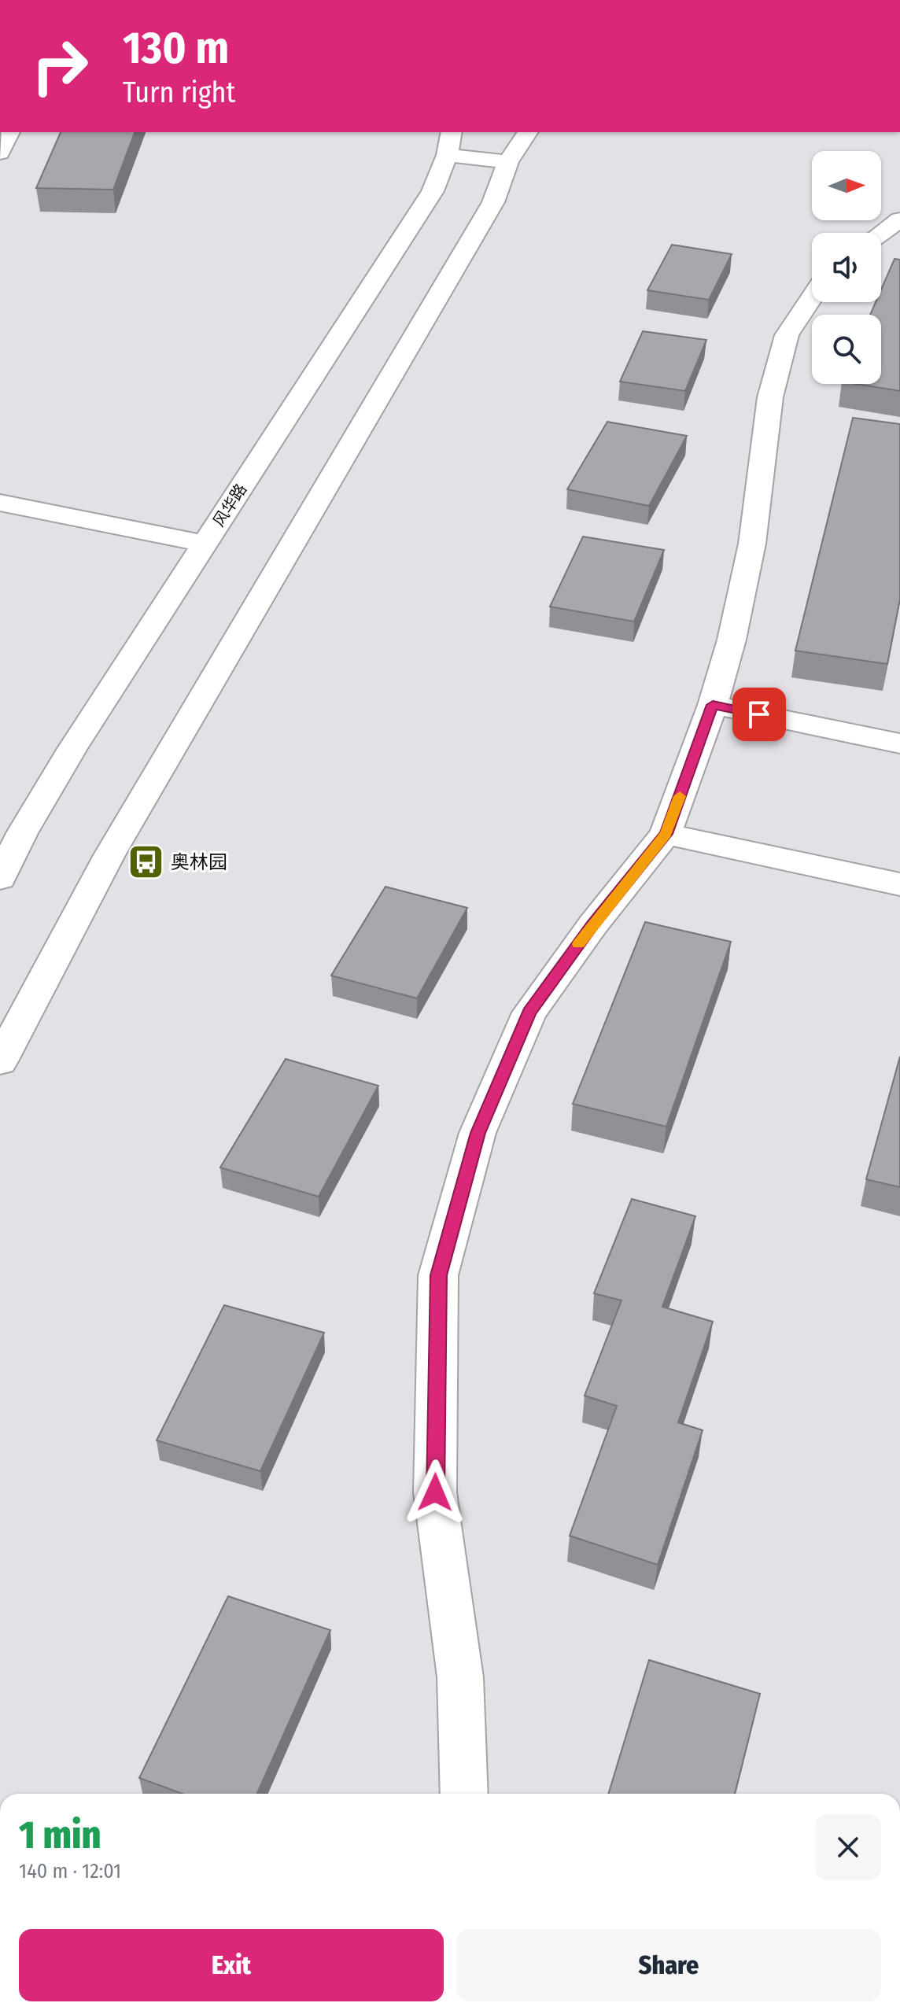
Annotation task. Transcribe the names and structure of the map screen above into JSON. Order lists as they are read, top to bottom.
{
  "streets": {
    "main road": ["风华路"]
  },
  "places": {
    "bus stop": ["奥林园"]
  },
  "north": "right",
  "page": {
    "turn": ["130 m", "Turn right"],
    "heading": ["1 min", "140 m · 12:01"],
    "buttons": ["Exit", "Share"]
  }
}
